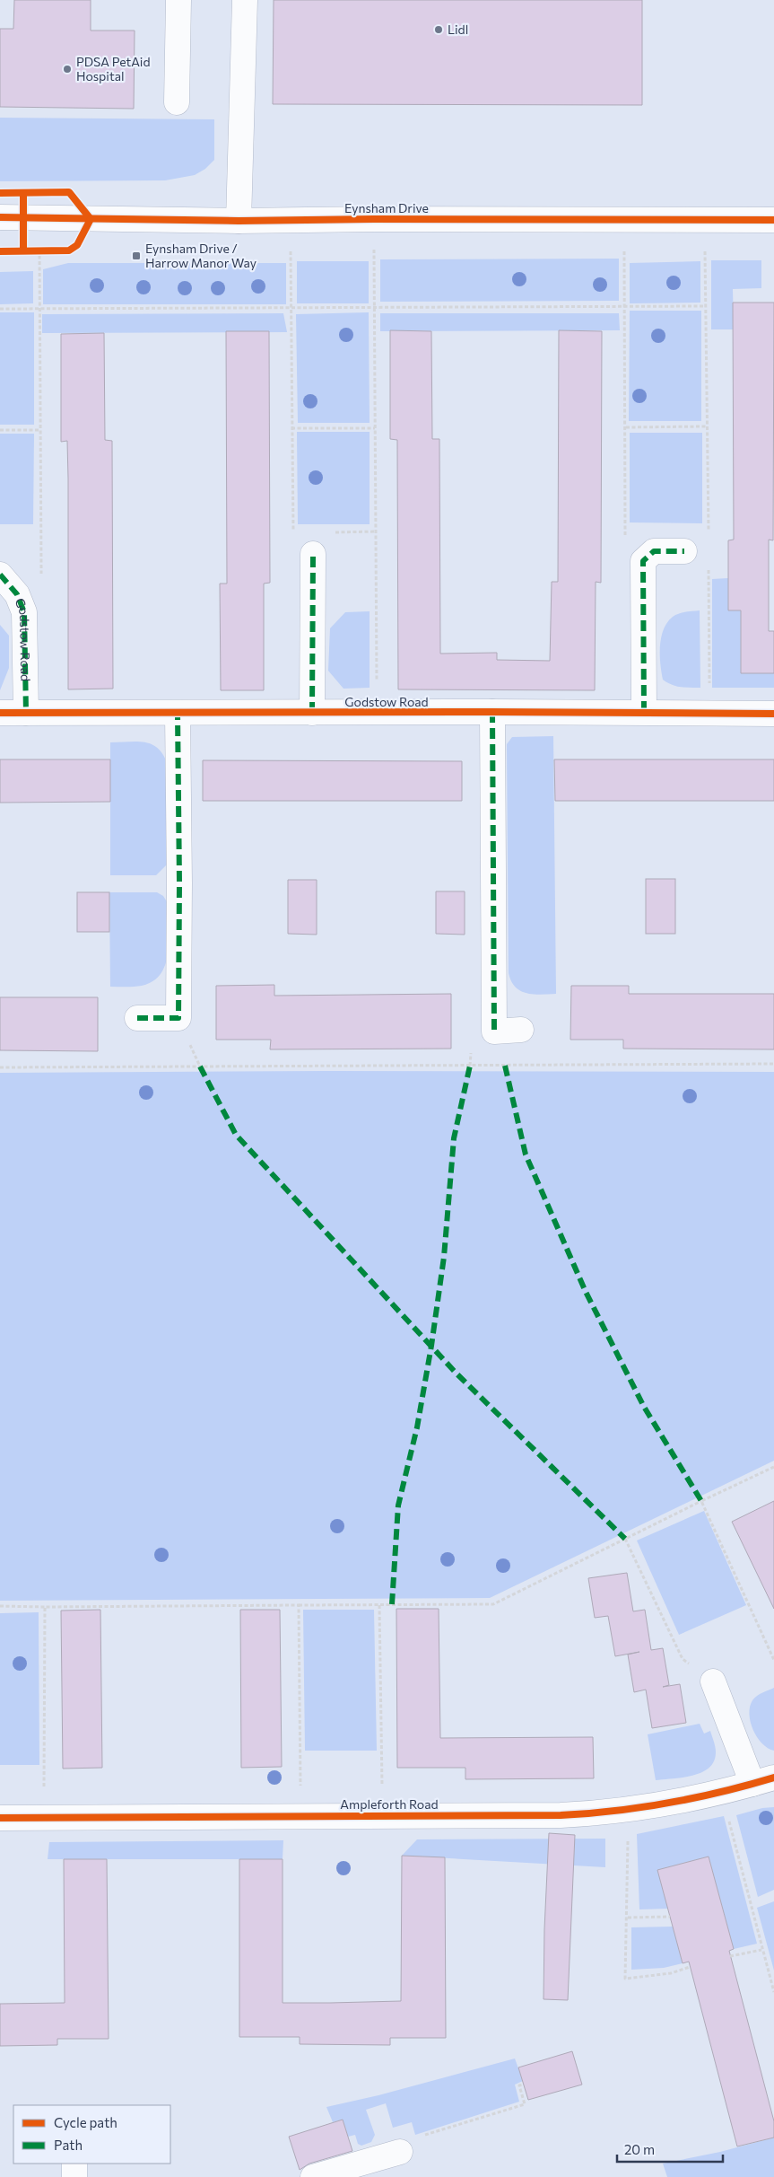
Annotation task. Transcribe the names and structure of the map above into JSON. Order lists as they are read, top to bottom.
{
  "streets": {
    "street": ["Eynsham Drive", "Godstow Road", "Ampleforth Road"]
  },
  "places": {
    "other": ["Lidl", "PDSA PetAid Hospital"],
    "transit": ["Eynsham Drive / Harrow Manor Way"]
  },
  "legend": ["Cycle path", "Path"],
  "scale_bar": "20 m"
}
